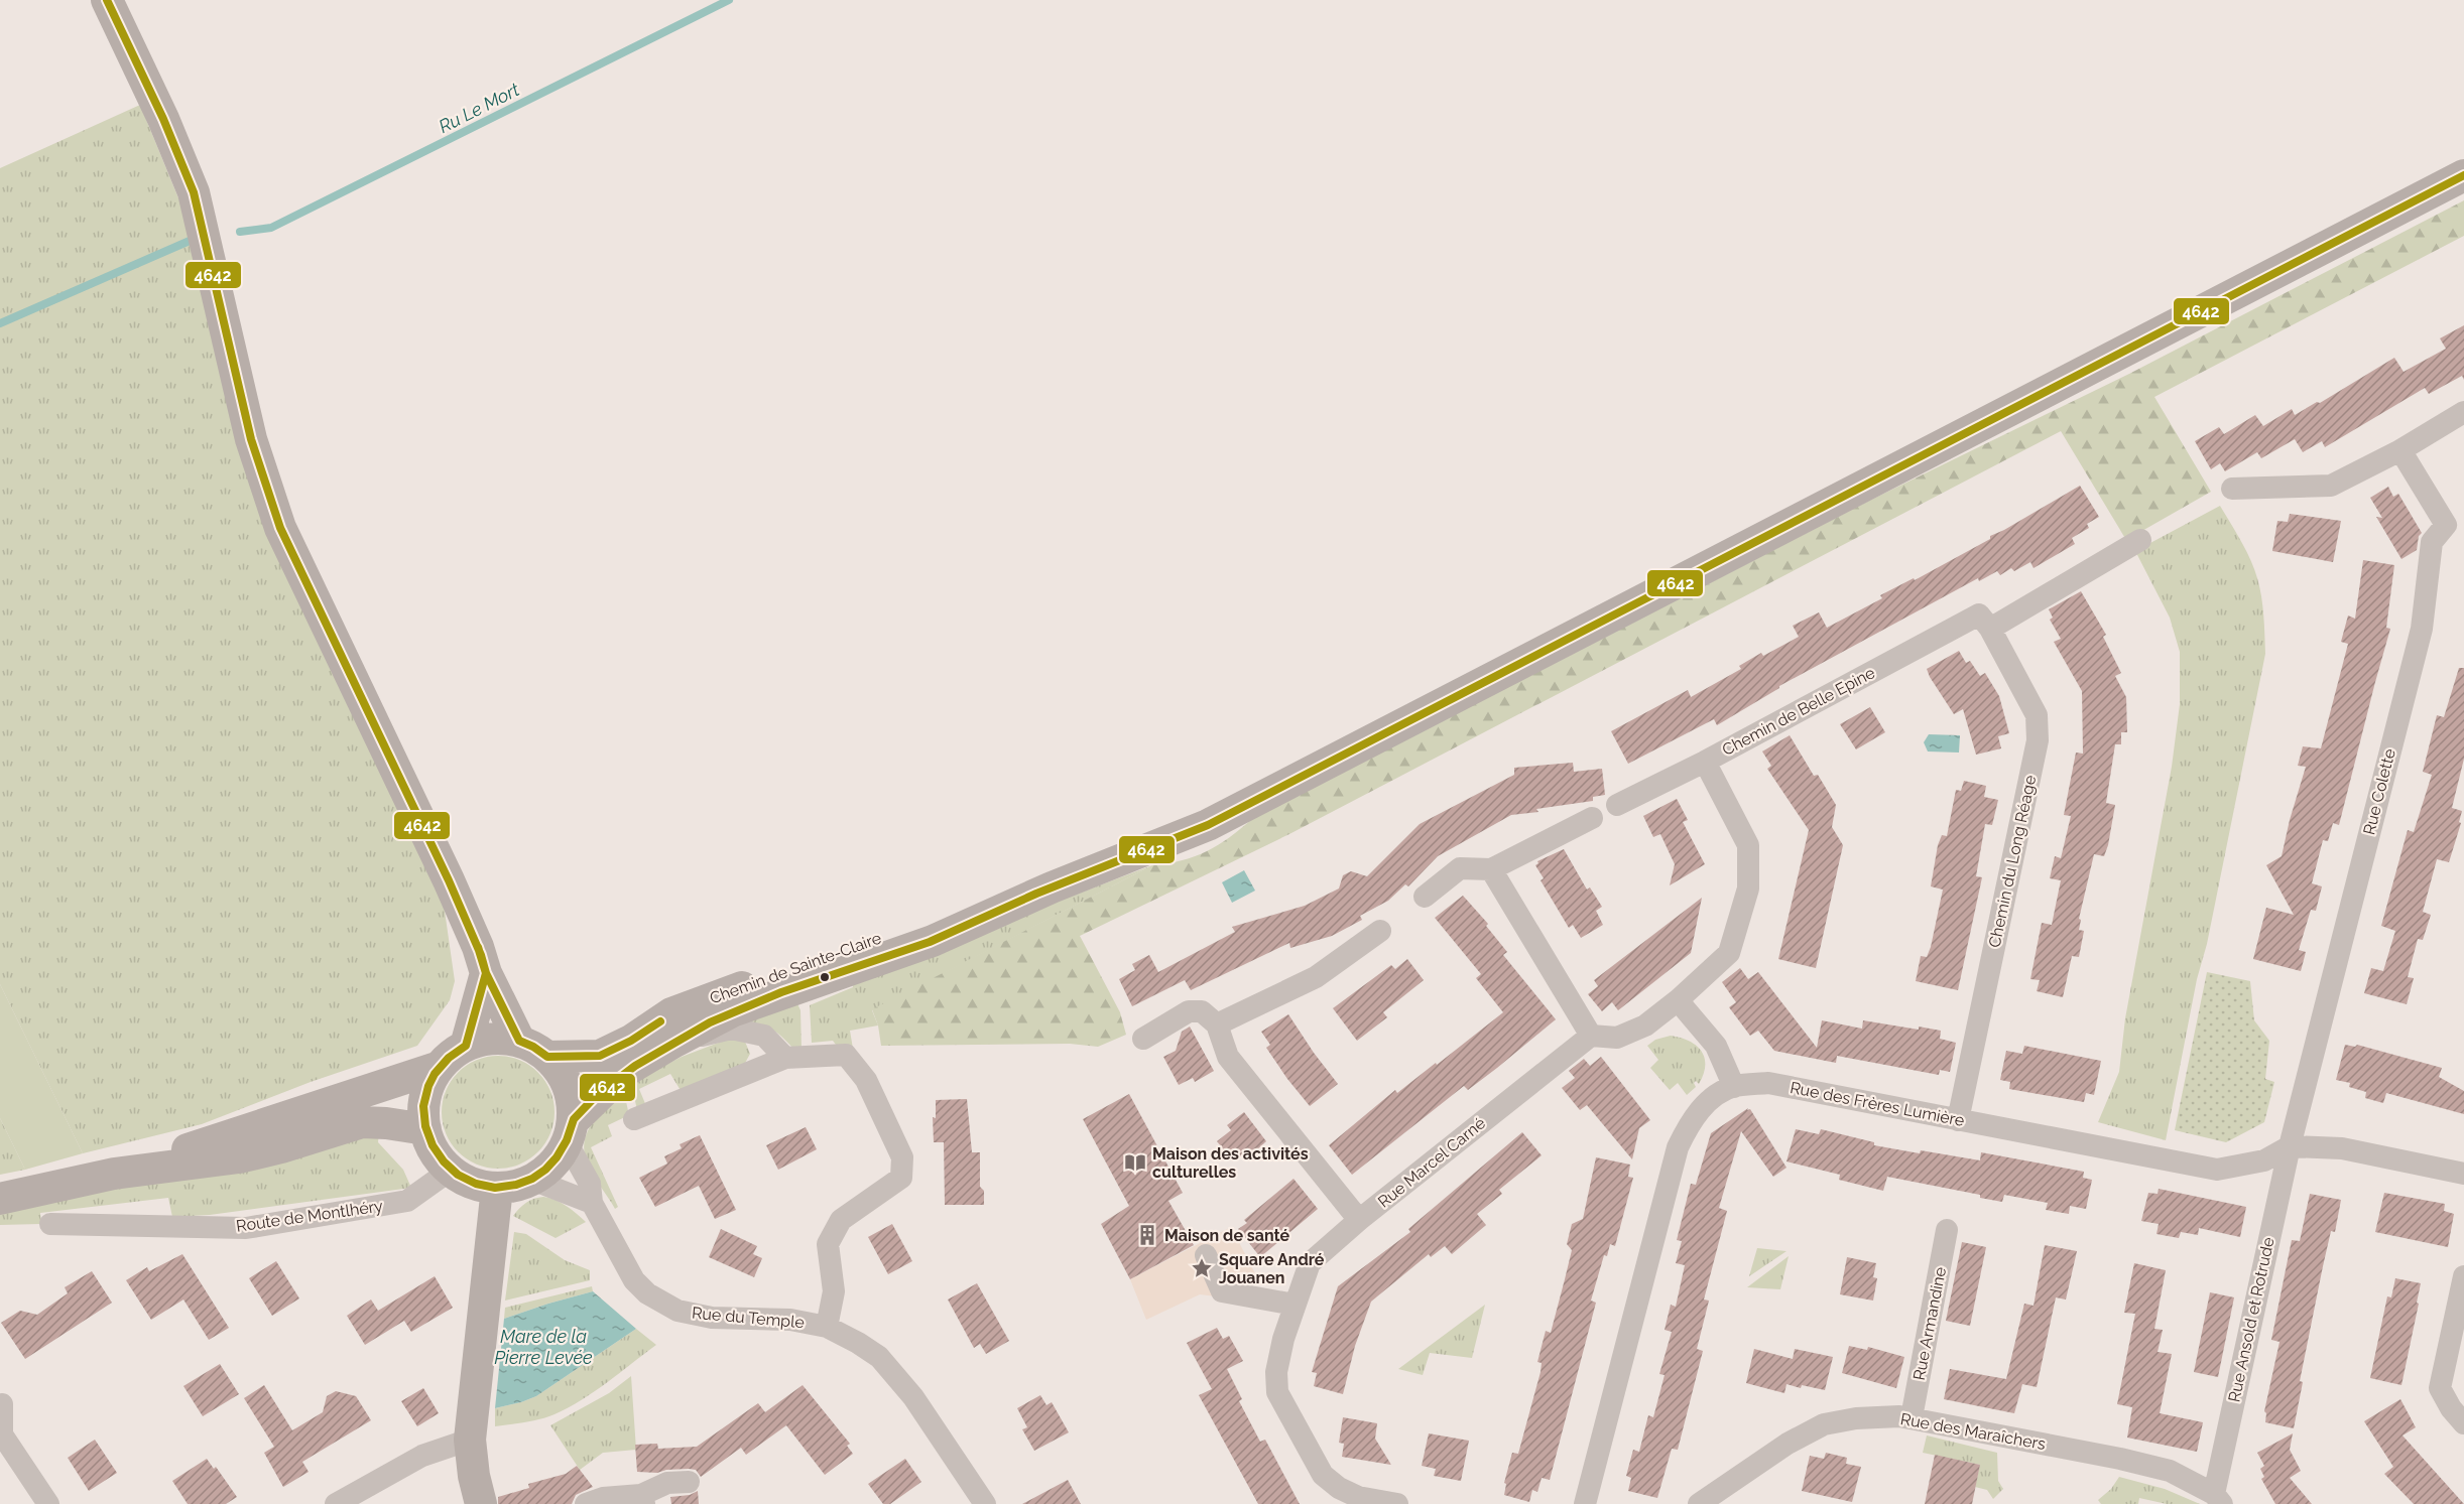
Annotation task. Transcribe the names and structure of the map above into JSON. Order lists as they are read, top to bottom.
{
  "streets": {
    "main road": ["Chemin de Sainte-Claire"],
    "street": [
      "Chemin de Belle Epine",
      "Rue Colette",
      "Chemin du Long Réage",
      "Rue des Frères Lumière",
      "Rue Marcel Carné",
      "Route de Montlhéry",
      "Rue du Temple",
      "Rue Ansold et Rotrude",
      "Rue Armandine",
      "Rue des Maraîchers"
    ]
  },
  "crossings": [
    ["Chemin de Belle Epine", "Chemin du Long Réage"],
    ["Rue Colette", "Rue des Frères Lumière"],
    ["Rue Colette", "Rue Ansold et Rotrude"],
    ["Chemin du Long Réage", "Rue des Frères Lumière"],
    ["Chemin de Sainte-Claire", "Route de Montlhéry"],
    ["Chemin de Sainte-Claire", "Rue du Temple"],
    ["Rue des Frères Lumière", "Rue Ansold et Rotrude"],
    ["Route de Montlhéry", "Rue du Temple"],
    ["Rue Ansold et Rotrude", "Rue des Maraîchers"],
    ["Rue Armandine", "Rue des Maraîchers"]
  ],
  "water": ["Ru Le Mort", "Mare de la Pierre Levée"],
  "places": {
    "library": ["Maison des activités culturelles"],
    "building": ["Maison de santé"],
    "place": ["Square André Jouanen"]
  },
  "lines": ["transit line 4642"]
}
